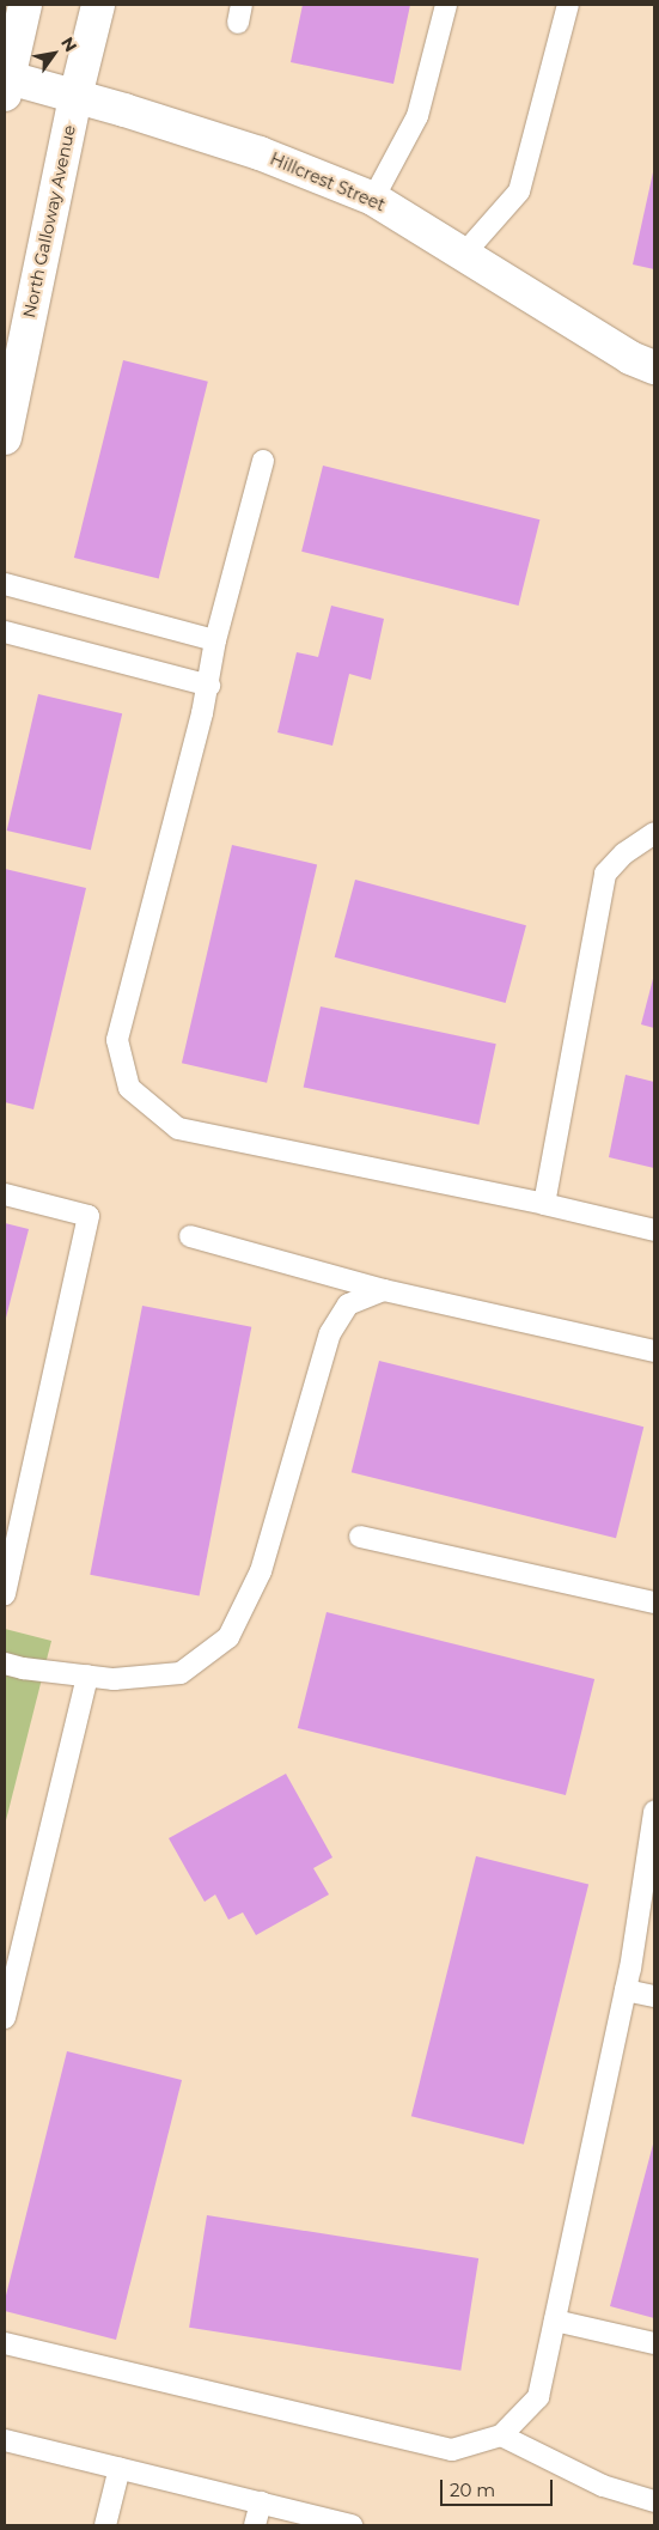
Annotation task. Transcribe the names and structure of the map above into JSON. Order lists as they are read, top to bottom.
{
  "streets": {
    "street": ["Hillcrest Street", "North Galloway Avenue"]
  },
  "crossings": [
    ["Hillcrest Street", "North Galloway Avenue"]
  ],
  "scale_bar": "20 m",
  "north": "top right"
}
